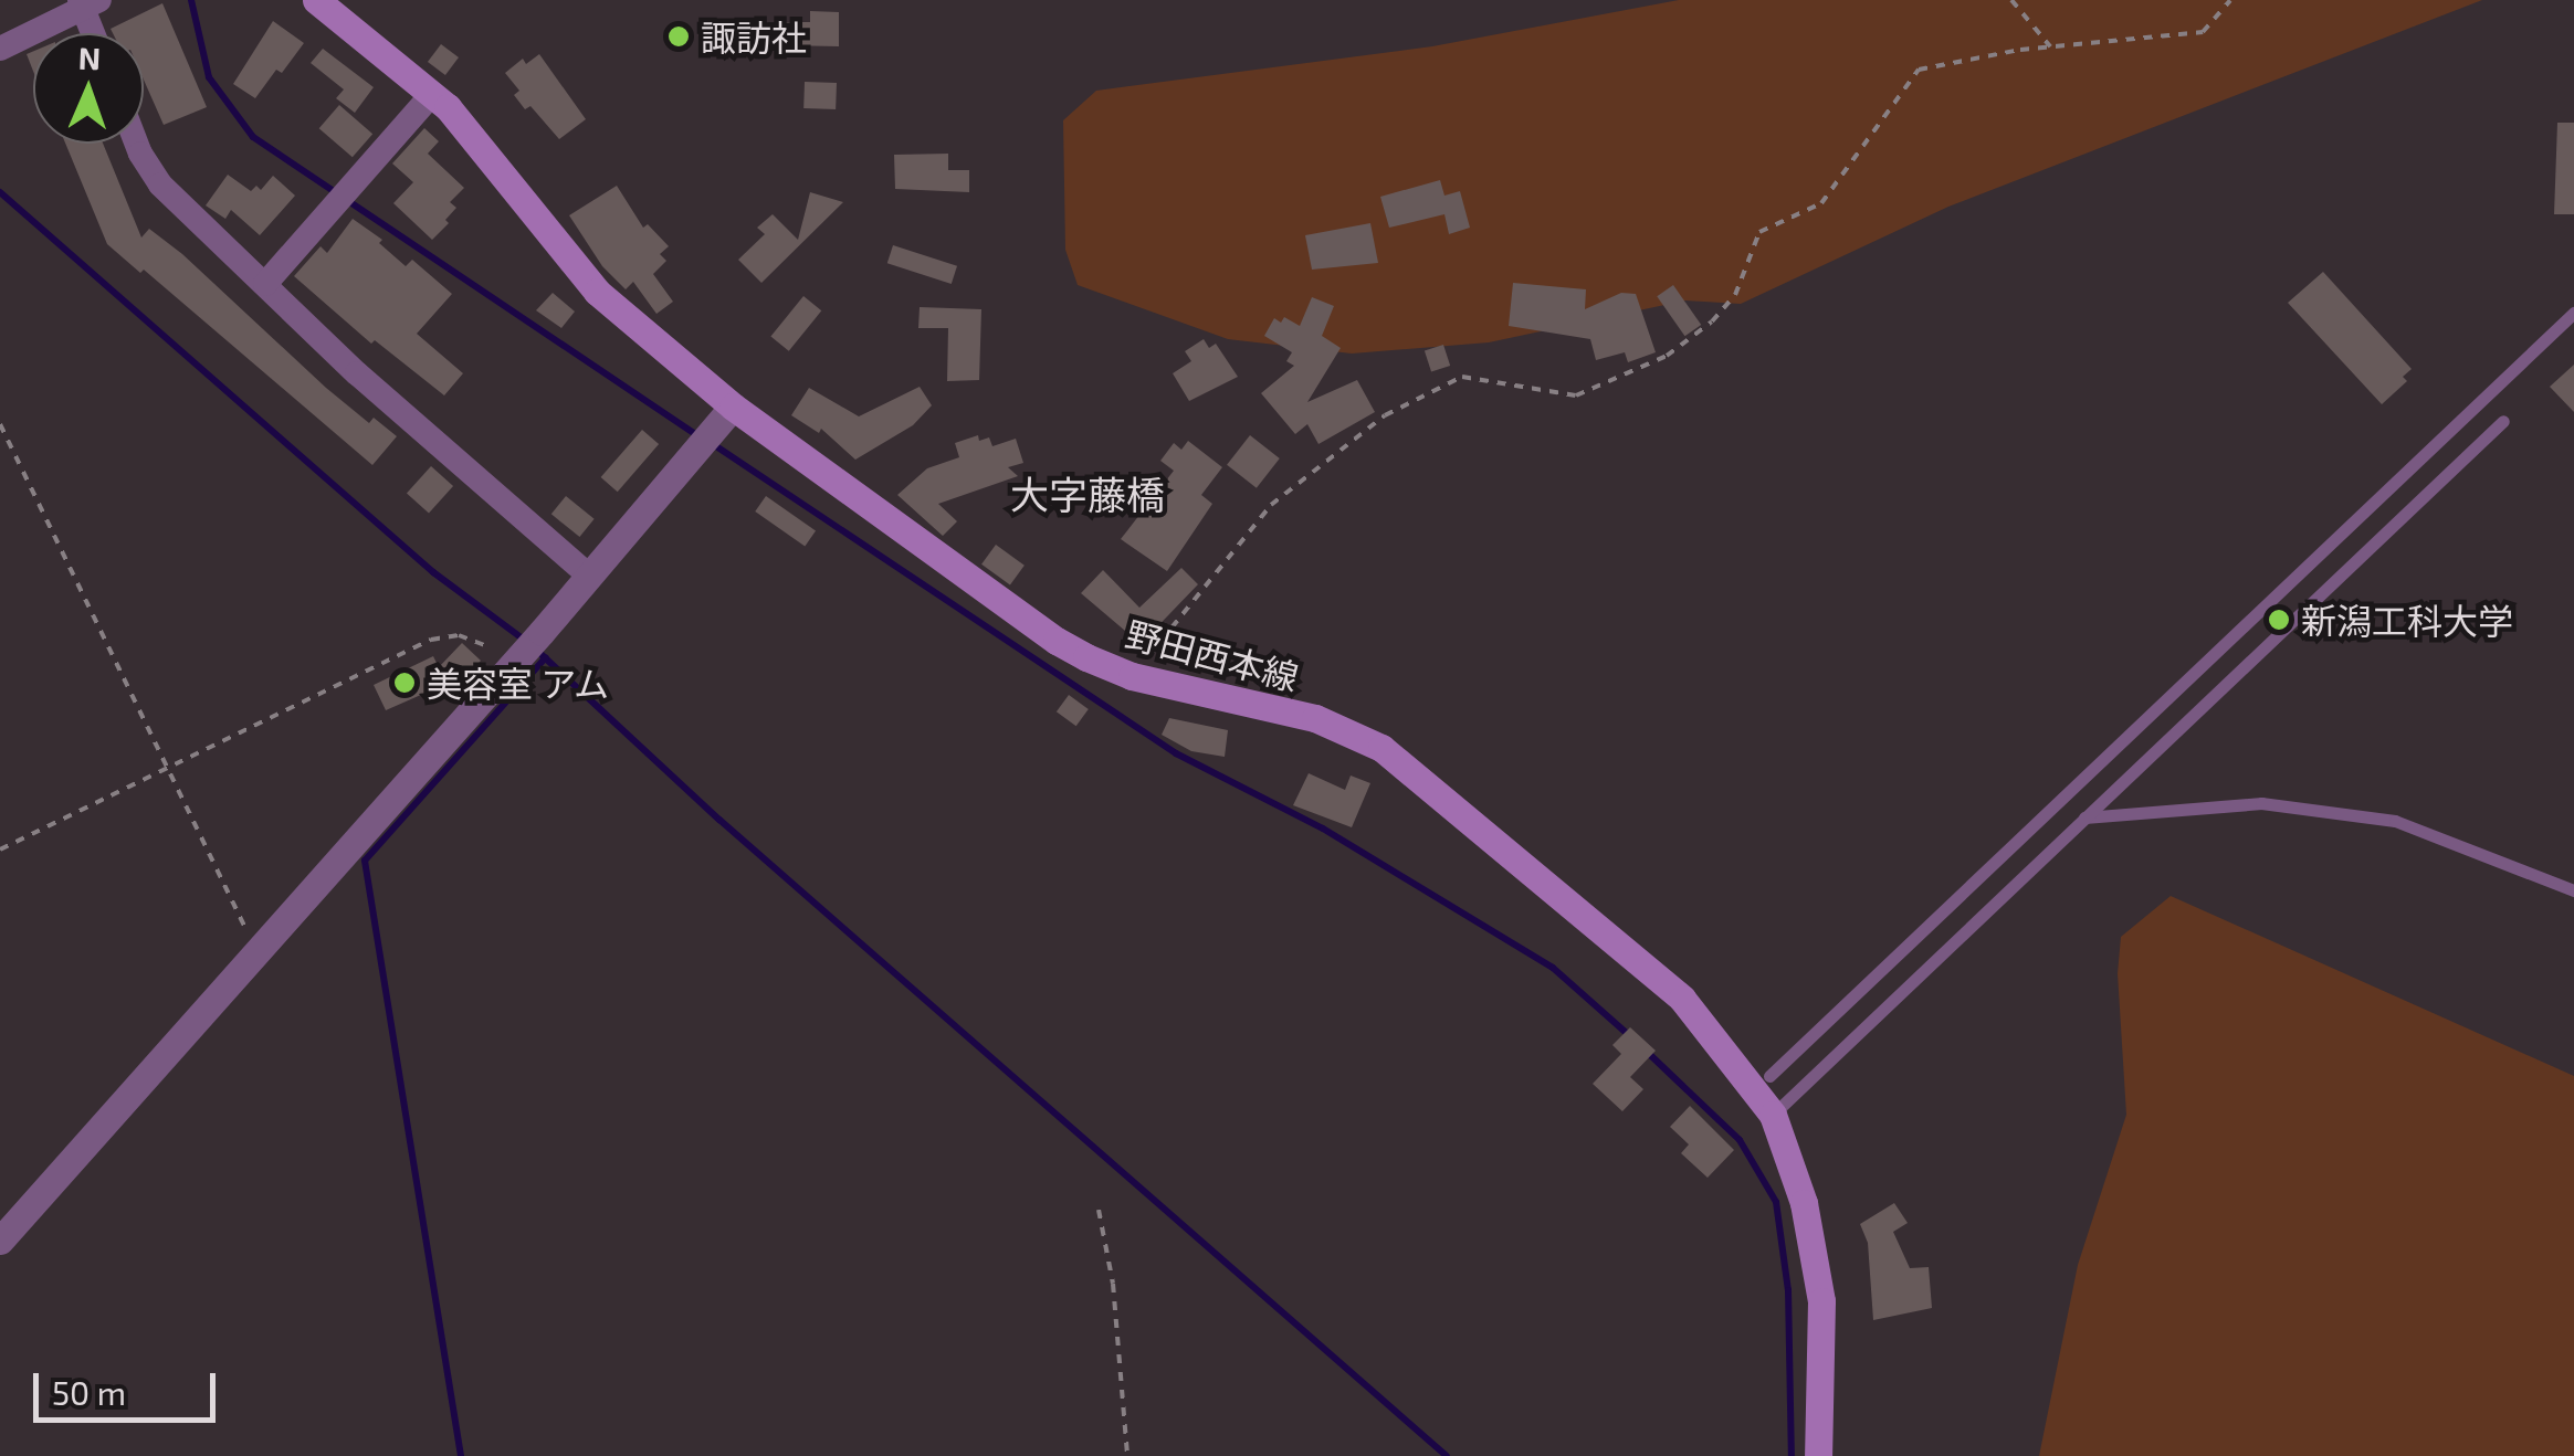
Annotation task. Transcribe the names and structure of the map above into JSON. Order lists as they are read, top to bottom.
{
  "streets": {
    "main road": ["野田西本線"]
  },
  "districts": ["大字藤橋"],
  "places": ["諏訪社", "新潟工科大学", "美容室 アム"],
  "scale_bar": "50 m",
  "north": "top"
}
